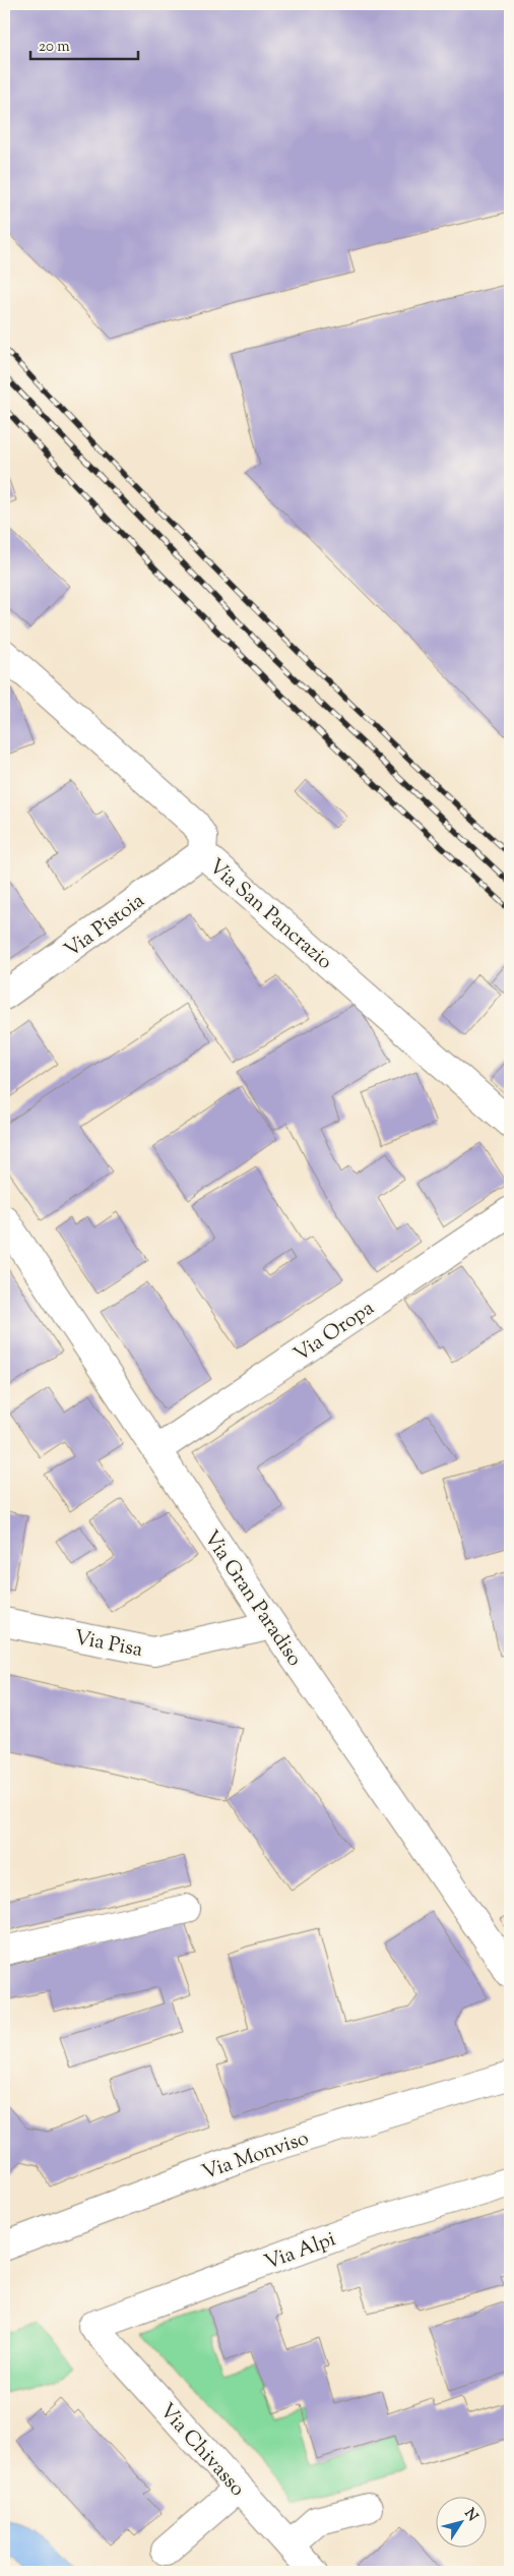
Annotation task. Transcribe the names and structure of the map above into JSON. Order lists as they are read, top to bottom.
{
  "streets": {
    "street": [
      "Via San Pancrazio",
      "Via Pistoia",
      "Via Oropa",
      "Via Gran Paradiso",
      "Via Pisa",
      "Via Monviso",
      "Via Alpi",
      "Via Chivasso"
    ]
  },
  "crossings": [
    ["Via San Pancrazio", "Via Pistoia"],
    ["Via Oropa", "Via Gran Paradiso"],
    ["Via Gran Paradiso", "Via Pisa"],
    ["Via Alpi", "Via Chivasso"]
  ],
  "scale_bar": "20 m",
  "north": "top right"
}
